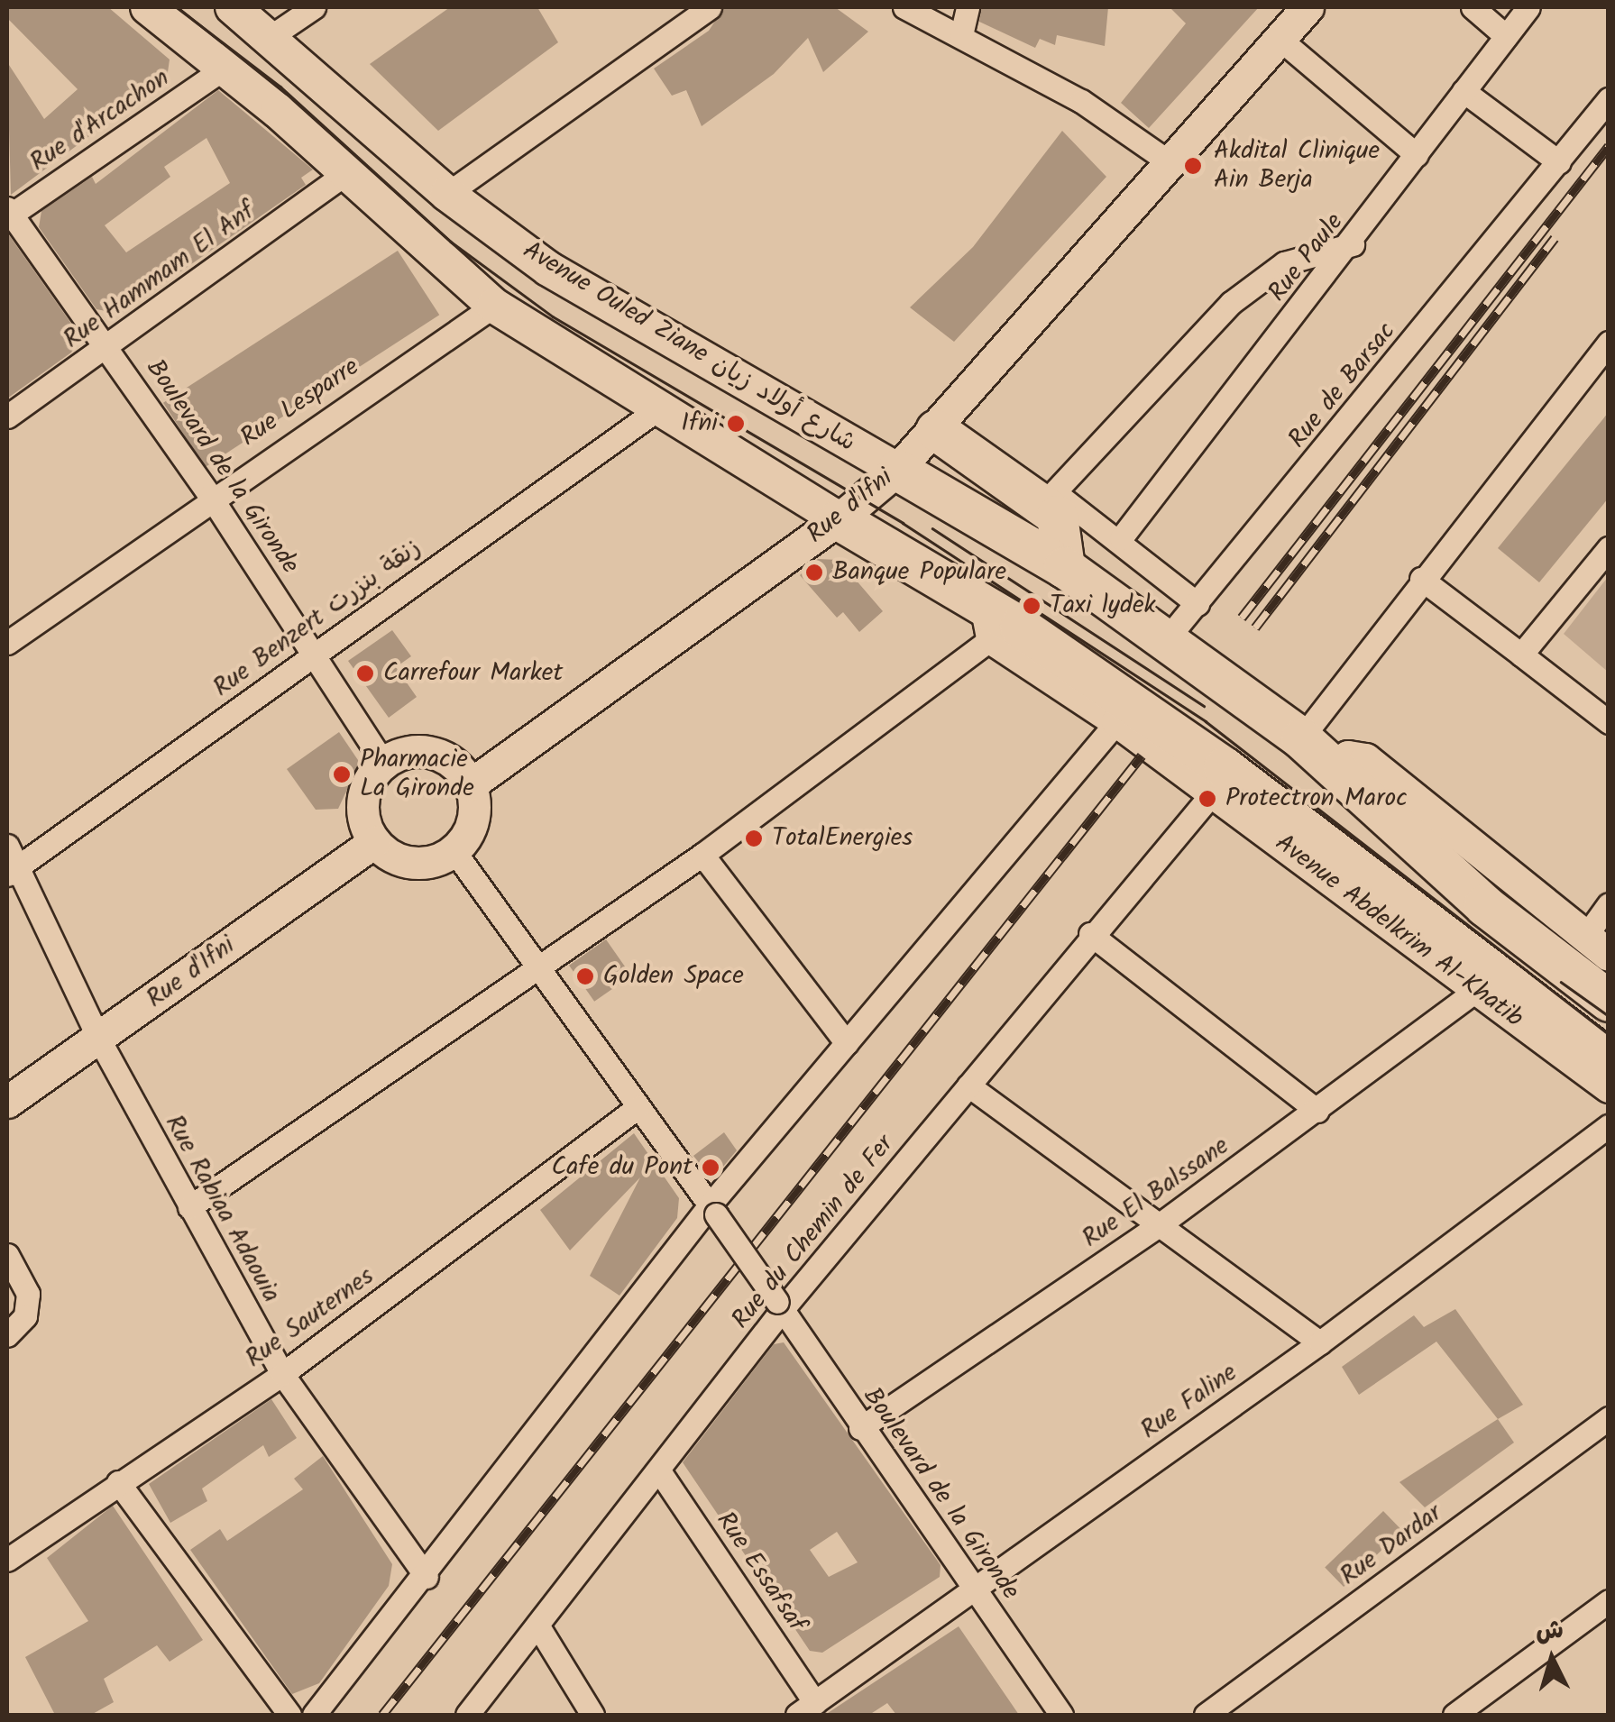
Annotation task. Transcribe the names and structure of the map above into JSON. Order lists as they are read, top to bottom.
{
  "streets": {
    "highway": ["Avenue Ouled Ziane شارع أولاد زيان"],
    "street": [
      "Rue d'Arcachon",
      "Rue Paule",
      "Rue Hammam El Anf",
      "Rue de Barsac",
      "Rue Lesparre",
      "Boulevard de la Gironde",
      "Rue d'Ifni",
      "Rue Benzert زنقة بنزرت",
      "Avenue Abdelkrim Al-Khatib",
      "Rue El Balssane",
      "Rue Rabiaa Adaouia",
      "Rue du Chemin de Fer",
      "Rue Sauternes",
      "Rue Faline",
      "Rue Dardar",
      "Rue Essafsaf"
    ]
  },
  "crossings": [
    ["Rue d'Arcachon", "Boulevard de la Gironde"],
    ["Rue Hammam El Anf", "Boulevard de la Gironde"],
    ["Avenue Ouled Ziane شارع أولاد زيان", "Rue de Barsac"],
    ["Avenue Ouled Ziane شارع أولاد زيان", "Rue d'Ifni"],
    ["Rue Lesparre", "Boulevard de la Gironde"],
    ["Boulevard de la Gironde", "Rue d'Ifni"],
    ["Boulevard de la Gironde", "Rue Benzert زنقة بنزرت"],
    ["Boulevard de la Gironde", "Rue El Balssane"],
    ["Boulevard de la Gironde", "Rue du Chemin de Fer"],
    ["Boulevard de la Gironde", "Rue Faline"],
    ["Rue d'Ifni", "Rue Rabiaa Adaouia"],
    ["Rue Benzert زنقة بنزرت", "Rue Rabiaa Adaouia"],
    ["Avenue Abdelkrim Al-Khatib", "Rue El Balssane"],
    ["Avenue Abdelkrim Al-Khatib", "Rue du Chemin de Fer"],
    ["Rue Rabiaa Adaouia", "Rue Sauternes"],
    ["Rue du Chemin de Fer", "Rue Essafsaf"],
    ["Rue Faline", "Rue Essafsaf"]
  ],
  "places": [
    "Akdital Clinique Ain Berja",
    "Ifni",
    "Banque Populare",
    "Taxi lydek",
    "Carrefour Market",
    "Pharmacie La Gironde",
    "Protectron Maroc",
    "TotalEnergies",
    "Golden Space",
    "Cafe du Pont"
  ],
  "north": "top"
}
